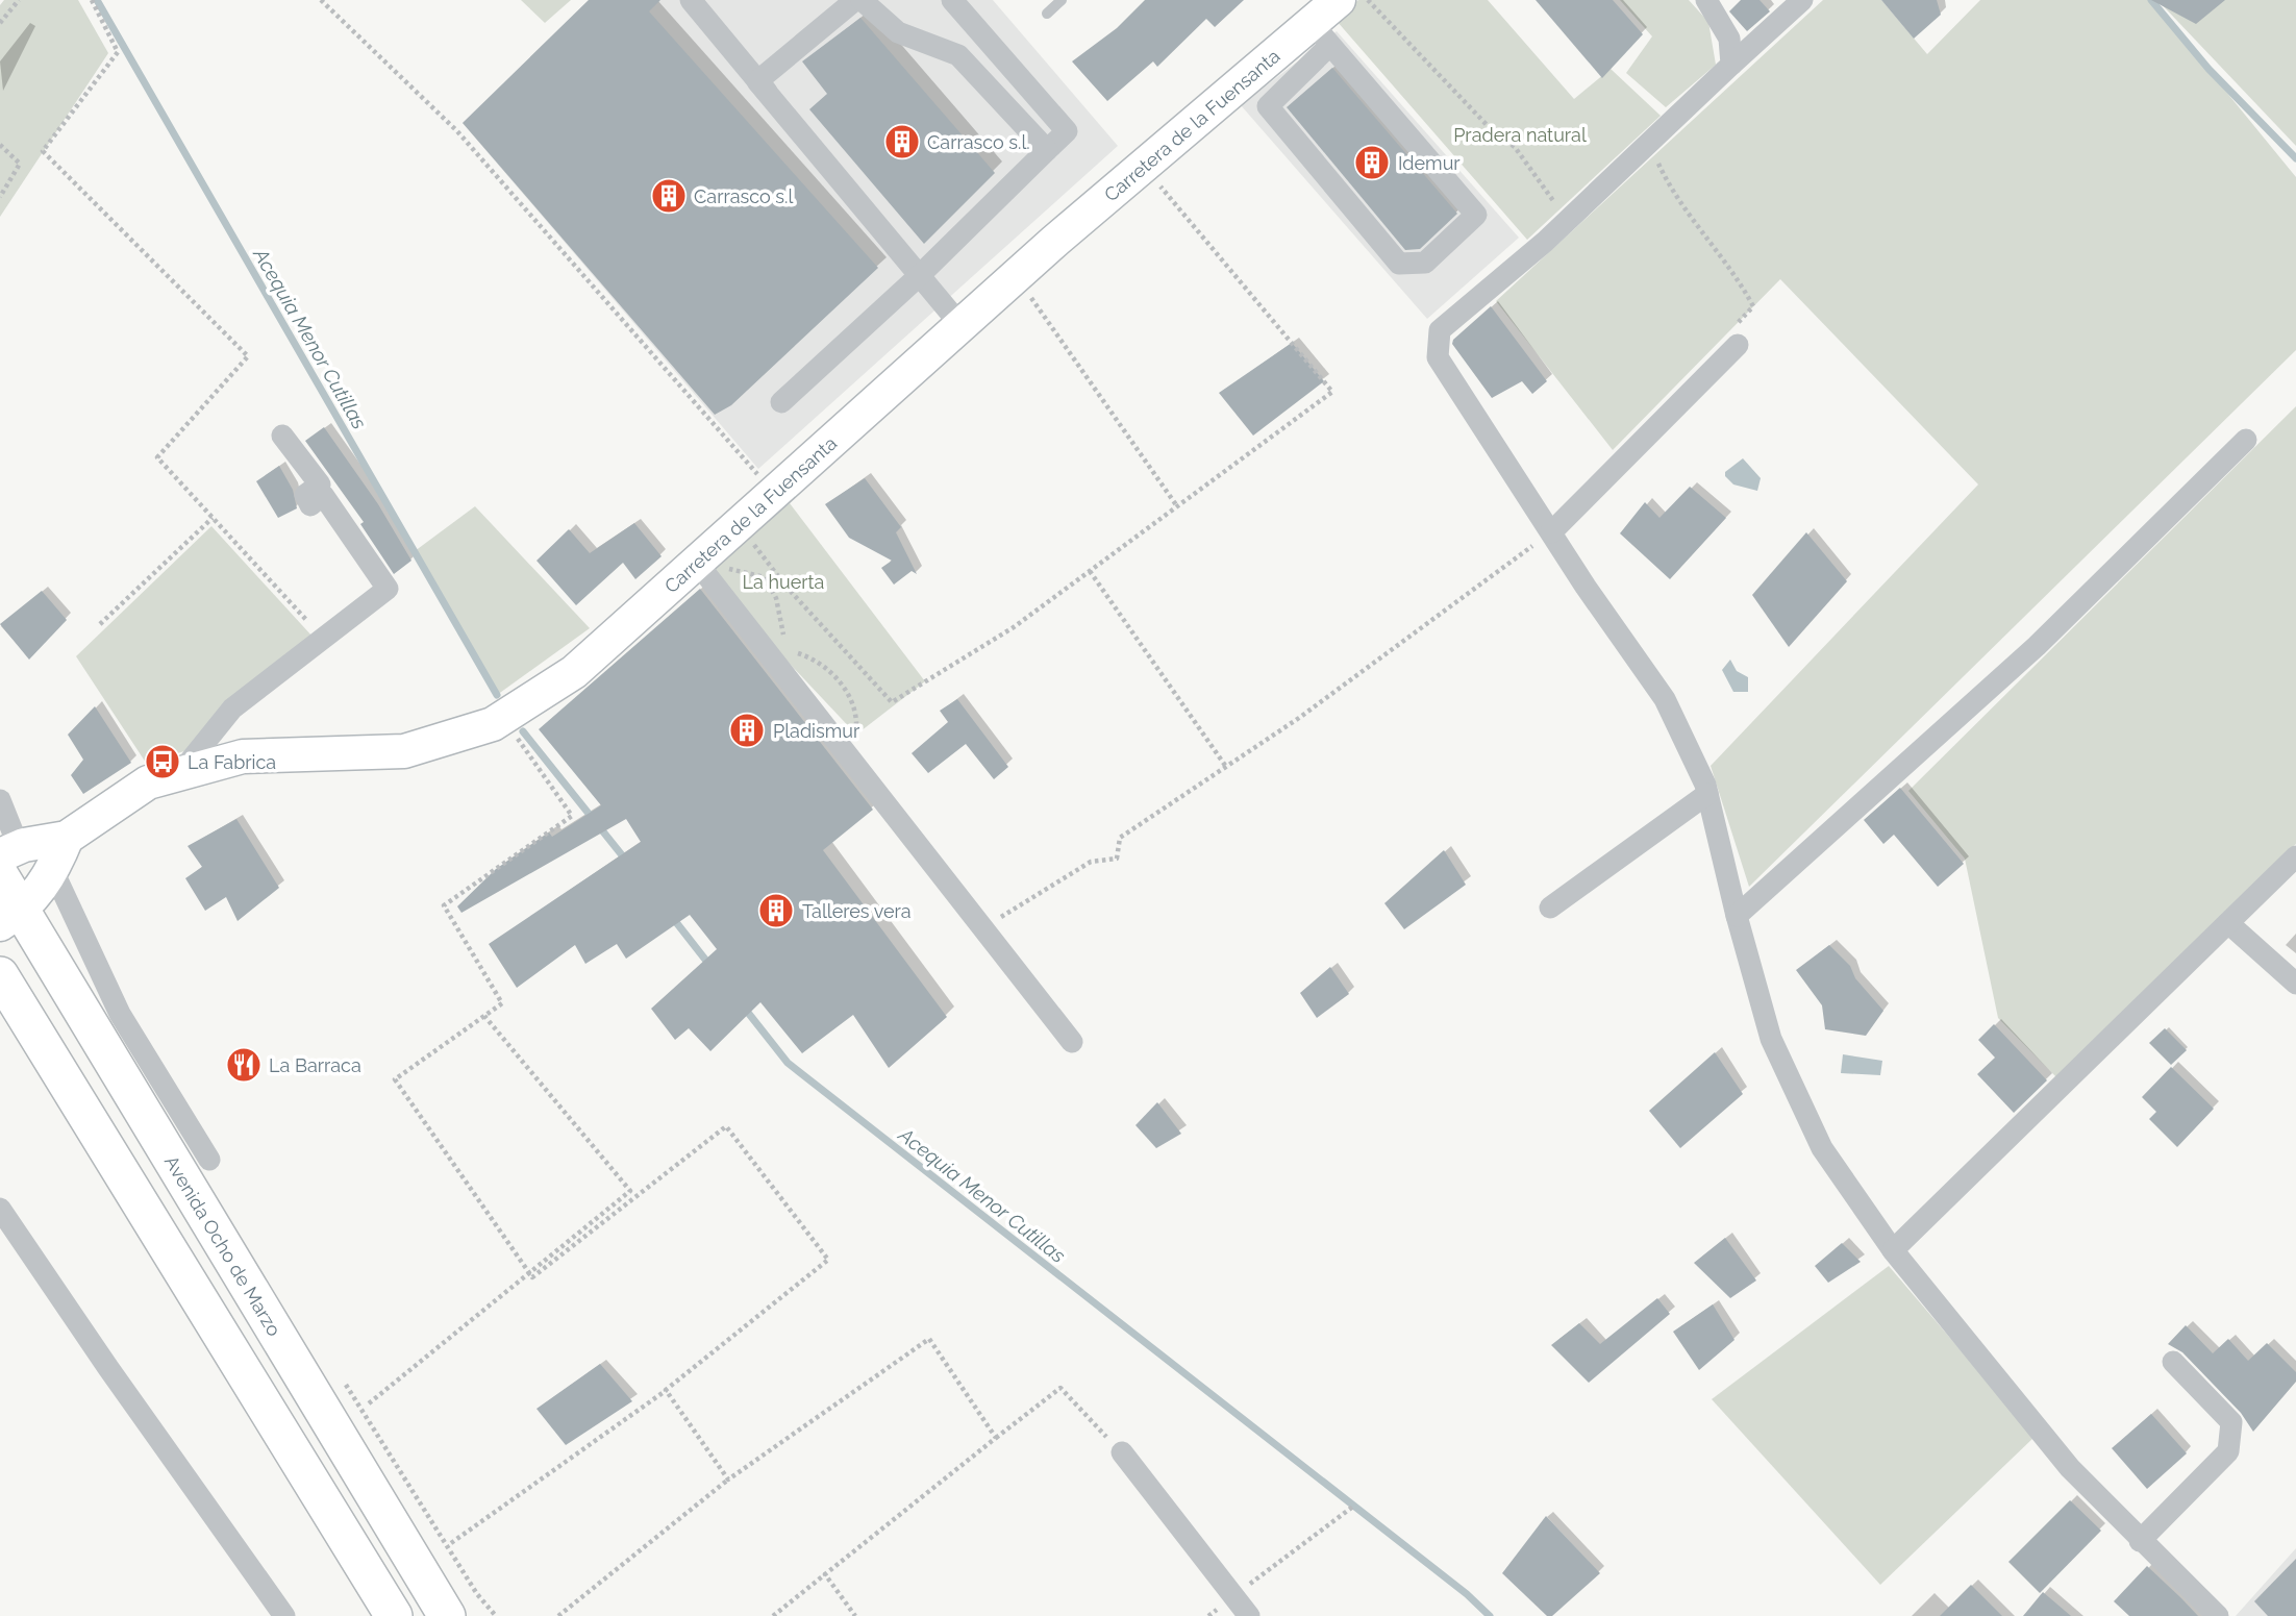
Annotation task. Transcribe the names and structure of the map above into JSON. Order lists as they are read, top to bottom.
{
  "streets": {
    "main road": ["Carretera de la Fuensanta", "Avenida Ocho de Marzo"]
  },
  "water": ["Acequia Menor Cutillas"],
  "parks": ["Pradera natural", "La huerta"],
  "places": {
    "building": [
      "Carrasco s.l.",
      "Idemur",
      "Carrasco s.l",
      "Pladismur",
      "Talleres vera"
    ],
    "bus stop": ["La Fabrica"],
    "restaurant": ["La Barraca"]
  }
}
